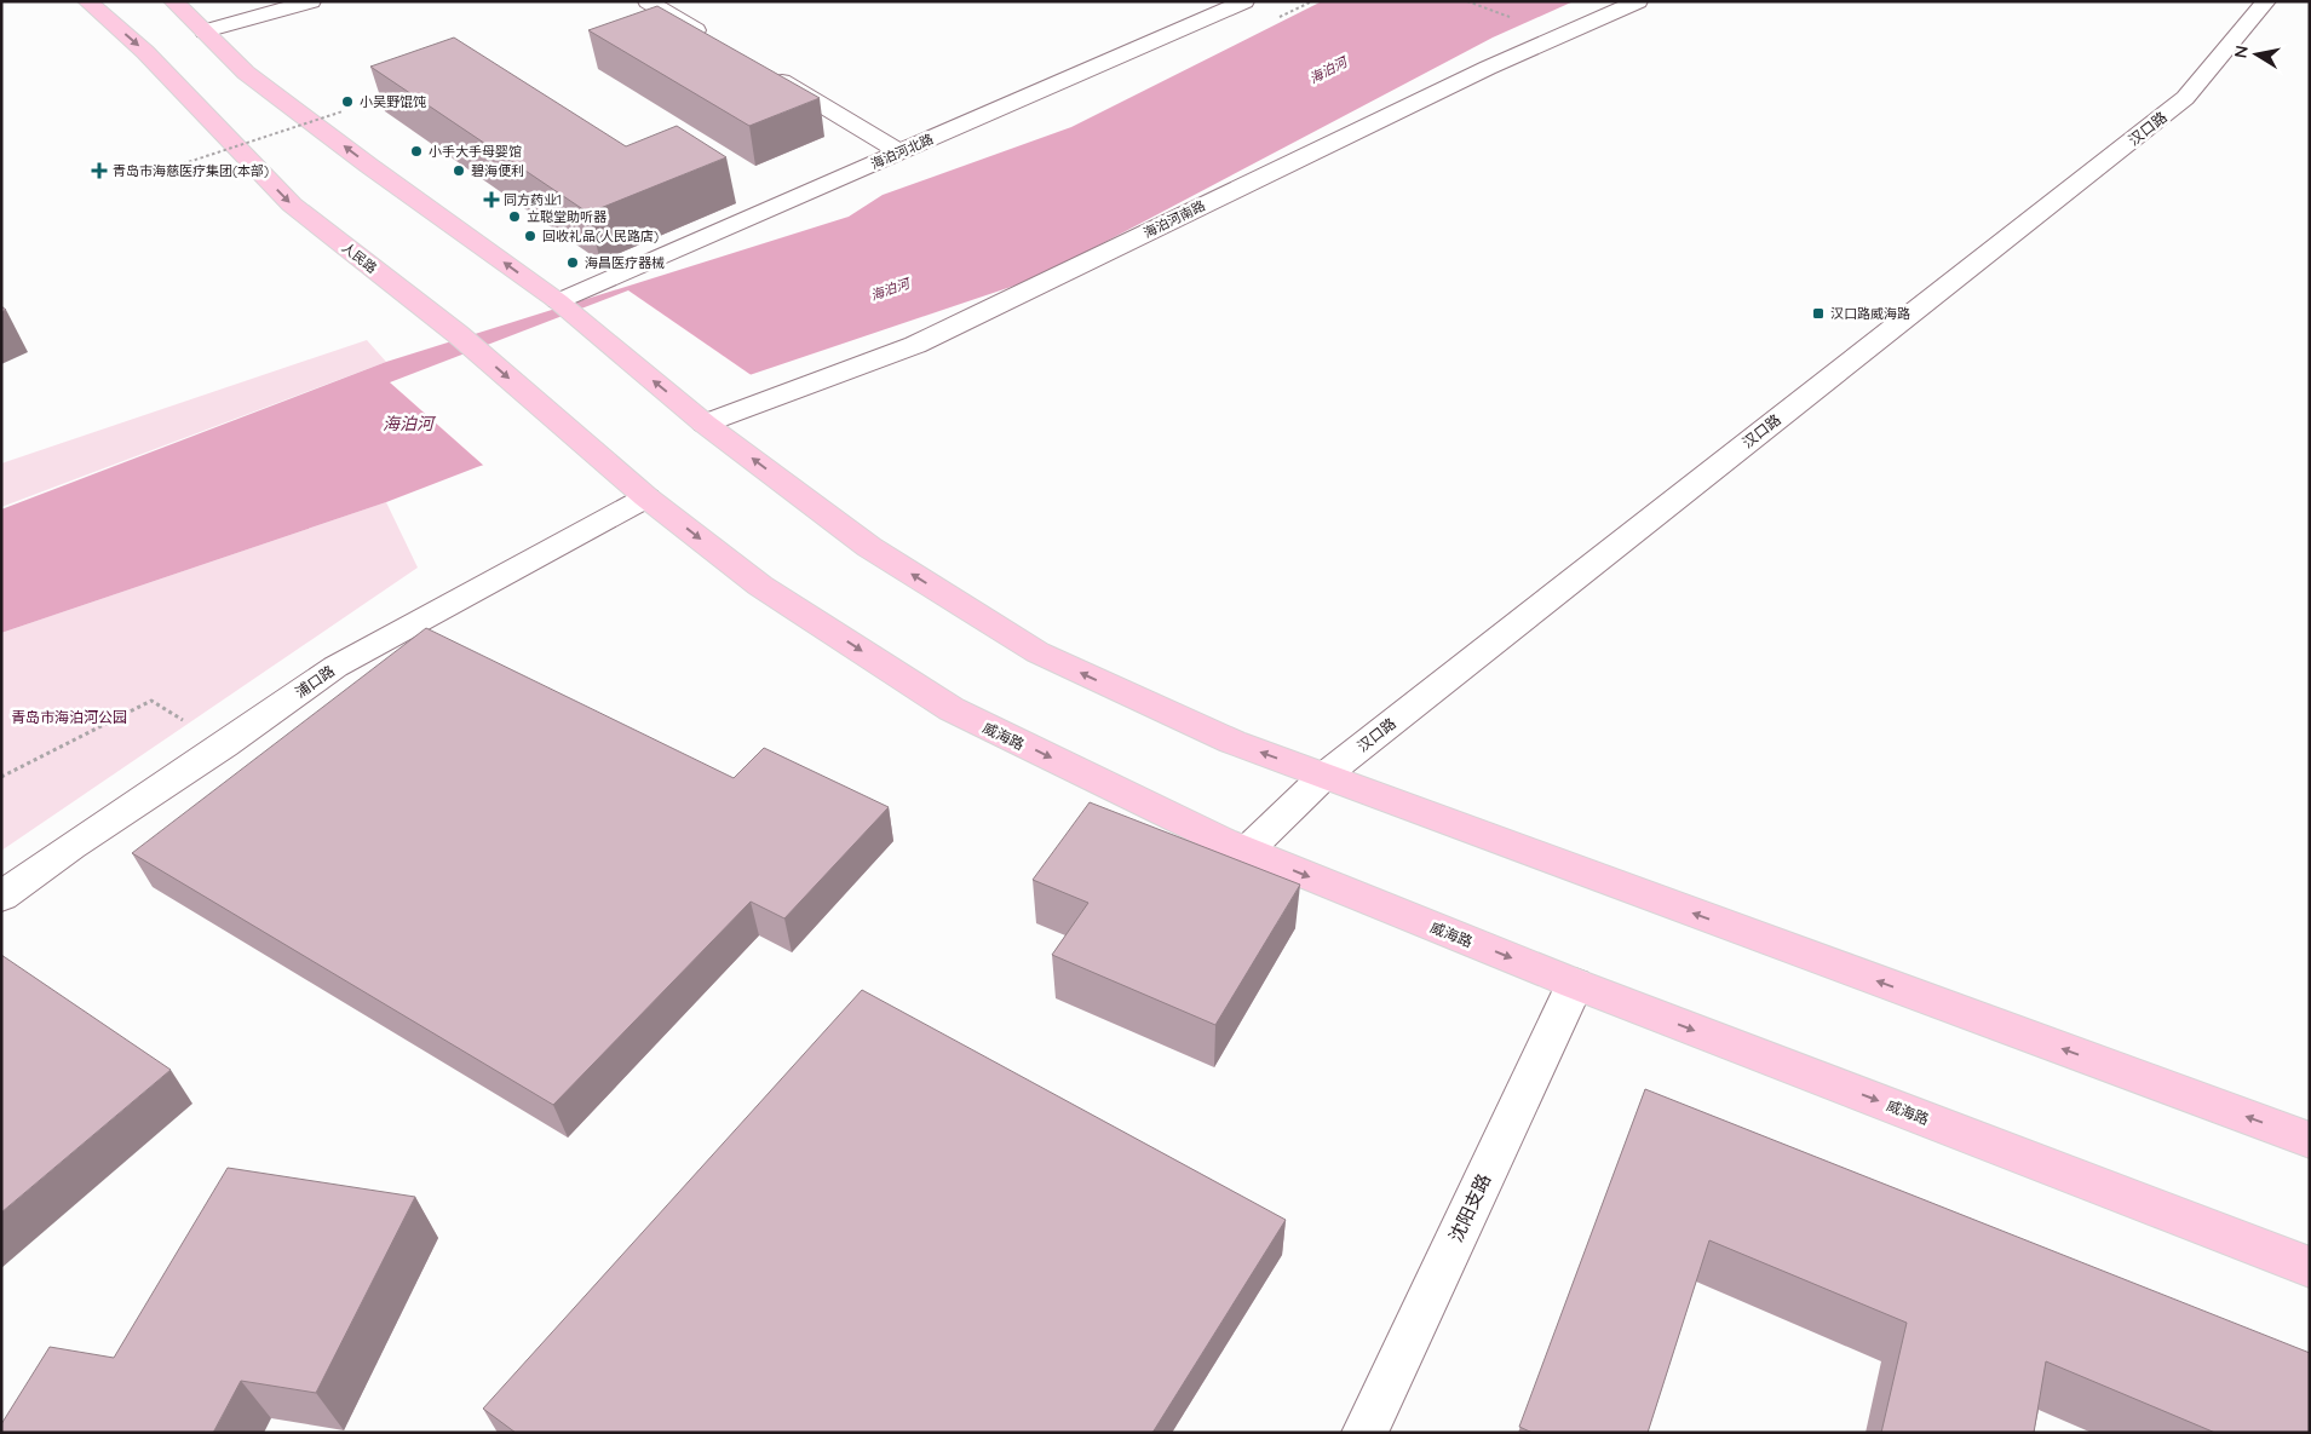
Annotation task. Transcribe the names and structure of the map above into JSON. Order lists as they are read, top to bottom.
{
  "streets": {
    "main road": ["人民路", "威海路"],
    "street": [
      "汉口路",
      "海泊河北路",
      "海泊河南路",
      "浦口路",
      "沈阳支路"
    ]
  },
  "crossings": [
    ["汉口路", "威海路"],
    ["人民路", "浦口路"],
    ["人民路", "威海路"],
    ["浦口路", "威海路"],
    ["威海路", "沈阳支路"]
  ],
  "water": ["海泊河"],
  "parks": ["青岛市海泊河公园"],
  "places": {
    "other": [
      "小吴野馄饨",
      "小手大手母婴馆",
      "碧海便利",
      "立聪堂助听器",
      "回收礼品(人民路店)",
      "海昌医疗器械"
    ],
    "health": ["青岛市海慈医疗集团(本部)", "同方药业1"],
    "transit": ["汉口路威海路"]
  },
  "north": "left"
}
